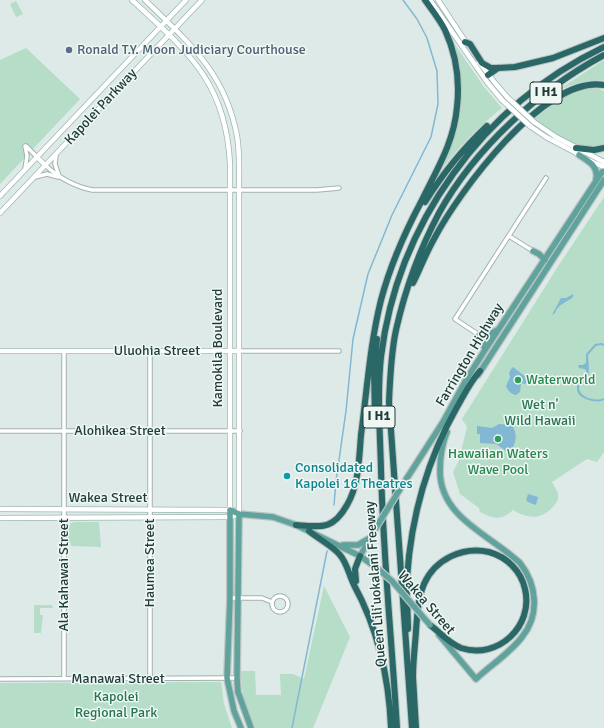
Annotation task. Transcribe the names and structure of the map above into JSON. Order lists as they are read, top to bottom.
{
  "streets": {
    "highway": ["I H1", "Queen Liliʻuokalani Freeway"],
    "main road": [
      "Kapolei Parkway",
      "Kamokila Boulevard",
      "Uluohia Street",
      "Farrington Highway",
      "Wakea Street"
    ],
    "street": [
      "Alohikea Street",
      "Haumea Street",
      "Ala Kahawai Street",
      "Manawai Street"
    ]
  },
  "crossings": [
    ["Kapolei Parkway", "Kamokila Boulevard"],
    ["Kamokila Boulevard", "Uluohia Street"],
    ["Kamokila Boulevard", "Alohikea Street"],
    ["Kamokila Boulevard", "Wakea Street"],
    ["Kamokila Boulevard", "Manawai Street"],
    ["Uluohia Street", "Haumea Street"],
    ["Uluohia Street", "Ala Kahawai Street"],
    ["Farrington Highway", "Wakea Street"],
    ["Alohikea Street", "Haumea Street"],
    ["Alohikea Street", "Ala Kahawai Street"],
    ["Wakea Street", "Haumea Street"],
    ["Wakea Street", "Ala Kahawai Street"],
    ["Haumea Street", "Manawai Street"],
    ["Ala Kahawai Street", "Manawai Street"]
  ],
  "parks": ["Wet n' Wild Hawaii", "Kapolei Regional Park"],
  "places": [
    "Ronald T.Y. Moon Judiciary Courthouse",
    "Waterworld",
    "Hawaiian Waters Wave Pool",
    "Consolidated Kapolei 16 Theatres"
  ]
}
